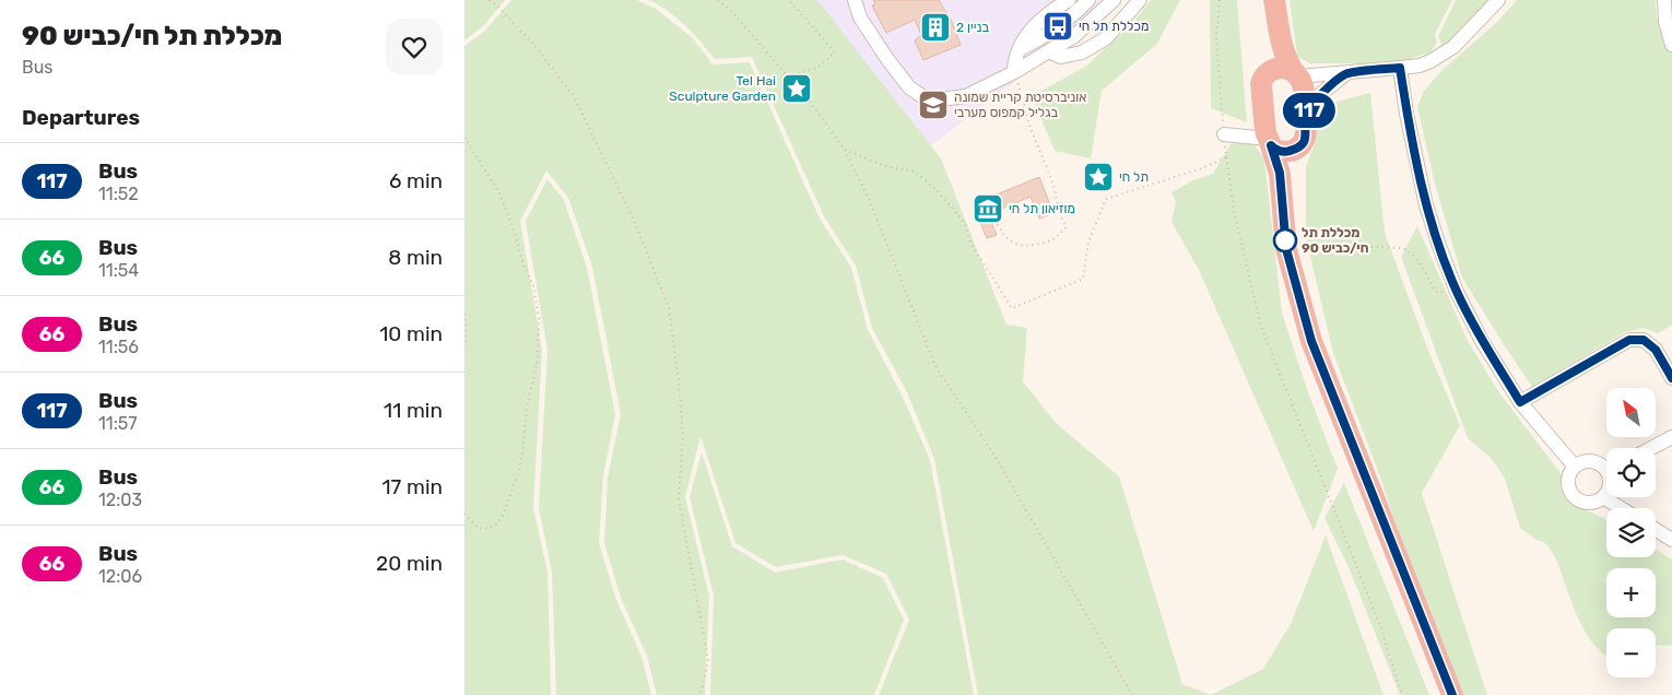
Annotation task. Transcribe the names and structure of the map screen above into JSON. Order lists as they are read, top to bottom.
{
  "places": {
    "bus stop": ["מכללת תל חי"],
    "building": ["בניין 2"],
    "place": ["Tel Hai Sculpture Garden", "תל חי"],
    "school or university": ["אוניברסיטת קריית שמונה בגליל קמפוס מערבי"],
    "museum": ["מוזיאון תל חי"],
    "other": ["מכללת תל חי/כביש 90"]
  },
  "lines": ["bus line 117"],
  "north": "top left",
  "page": {
    "heading": [
      ["מכללת תל חי/כביש 90", "Bus"],
      "Departures"
    ],
    "on_map": "117",
    "list": [
      {
        "mark": "117",
        "name": "Bus",
        "note": "11:52",
        "value": "6 min"
      },
      {
        "mark": "66",
        "name": "Bus",
        "note": "11:54",
        "value": "8 min"
      },
      {
        "mark": "66",
        "name": "Bus",
        "note": "11:56",
        "value": "10 min"
      },
      {
        "mark": "117",
        "name": "Bus",
        "note": "11:57",
        "value": "11 min"
      },
      {
        "mark": "66",
        "name": "Bus",
        "note": "12:03",
        "value": "17 min"
      },
      {
        "mark": "66",
        "name": "Bus",
        "note": "12:06",
        "value": "20 min"
      }
    ],
    "map_buttons": ["+", "−"]
  }
}
